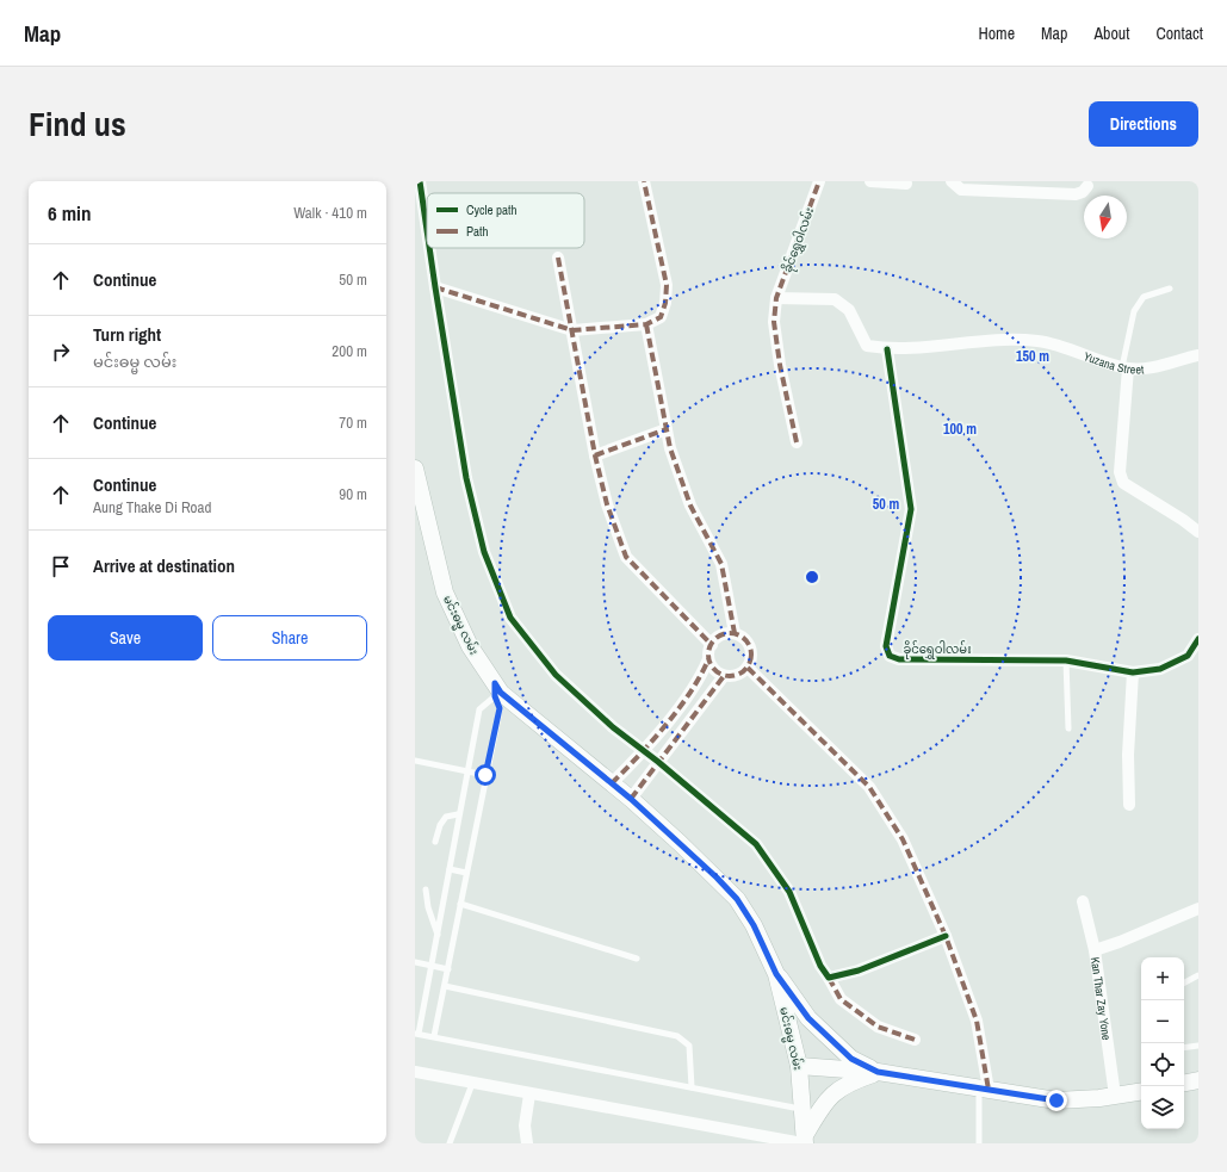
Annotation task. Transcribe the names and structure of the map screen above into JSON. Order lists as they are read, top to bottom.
{
  "streets": {
    "main road": ["မင်းဓမ္မ လမ်း"],
    "street": ["ခိုင်ရွှေဝါလမ်း", "Yuzana Street", "Kan Thar Zay Yone"]
  },
  "crossings": [
    ["ခိုင်ရွှေဝါလမ်း", "Yuzana Street"]
  ],
  "legend": ["Cycle path", "Path"],
  "north": "bottom",
  "page": {
    "header": "Map",
    "nav": [
      "Home",
      "Map",
      "About",
      "Contact"
    ],
    "title": "Find us",
    "buttons": [
      "Directions",
      ["Save", "Share"]
    ],
    "heading": ["6 min", "Walk · 410 m"],
    "list": [
      ["Continue", "50 m"],
      ["Turn right", "မင်းဓမ္မ လမ်း", "200 m"],
      ["Continue", "70 m"],
      ["Continue", "Aung Thake Di Road", "90 m"],
      "Arrive at destination"
    ],
    "map_buttons": ["+", "−"]
  },
  "rings": ["150 m", "100 m", "50 m"]
}
